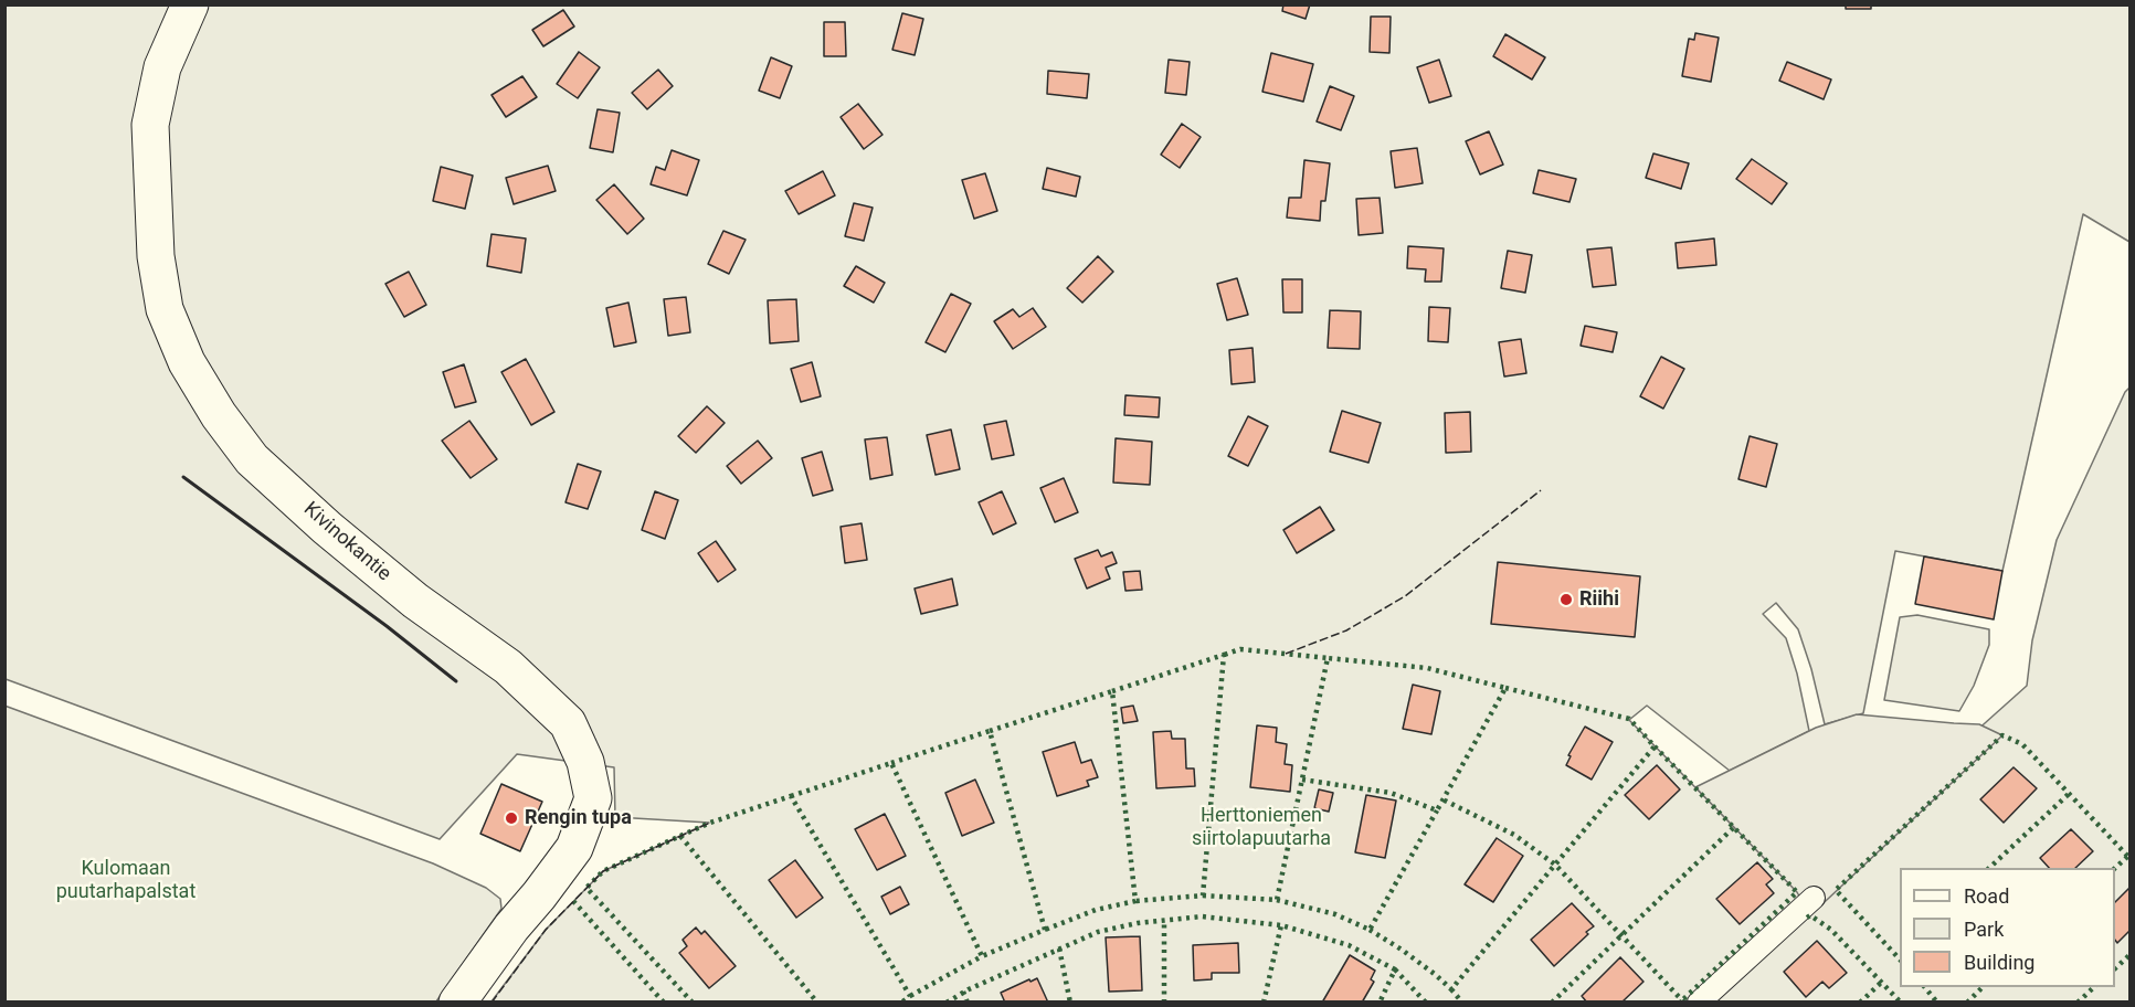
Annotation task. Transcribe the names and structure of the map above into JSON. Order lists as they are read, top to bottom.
{
  "streets": {
    "street": ["Kivinokantie"]
  },
  "parks": ["Herttoniemen siirtolapuutarha", "Kulomaan puutarhapalstat"],
  "places": ["Riihi", "Rengin tupa"],
  "legend": ["Road", "Park", "Building"]
}
